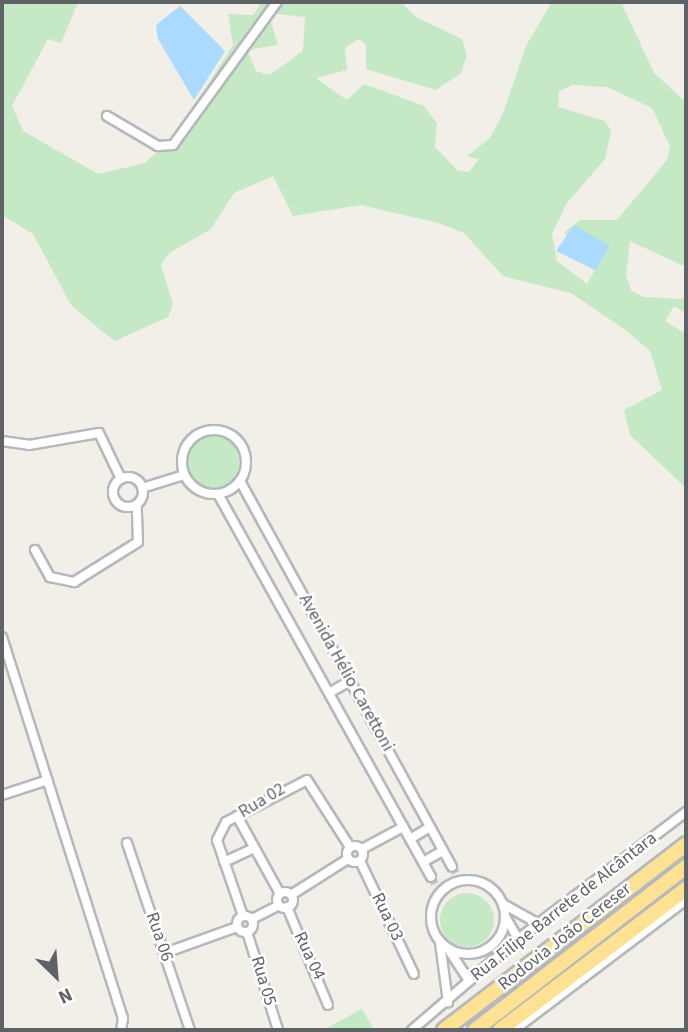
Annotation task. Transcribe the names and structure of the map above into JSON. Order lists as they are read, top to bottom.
{
  "streets": {
    "highway": ["Rodovia João Cereser"],
    "street": [
      "Avenida Hélio Carettoni",
      "Rua 02",
      "Rua Filipe Barrete de Alcântara",
      "Rua 03",
      "Rua 06",
      "Rua 04",
      "Rua 05"
    ]
  },
  "north": "bottom right"
}
